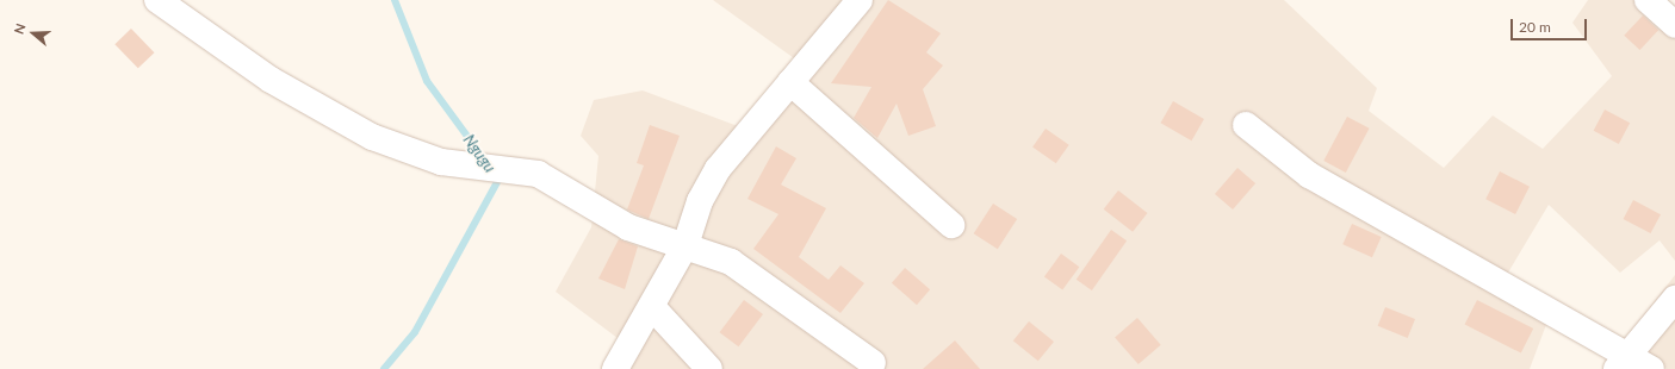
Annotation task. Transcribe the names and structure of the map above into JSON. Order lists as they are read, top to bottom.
{
  "water": ["Ngugu"],
  "scale_bar": "20 m",
  "north": "left"
}
